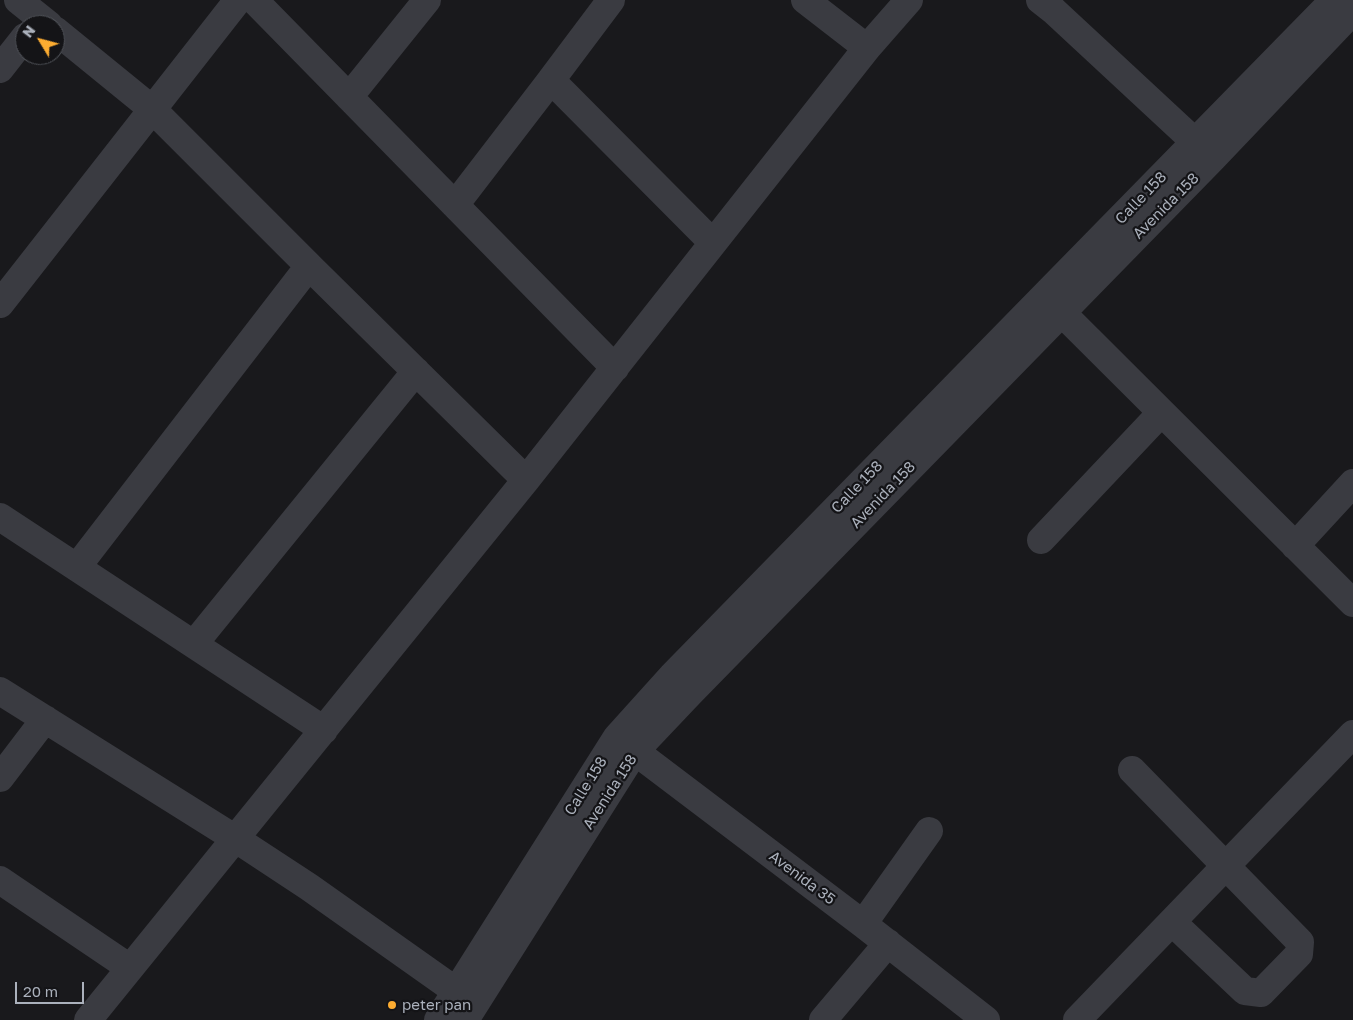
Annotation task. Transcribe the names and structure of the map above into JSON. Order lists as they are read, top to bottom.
{
  "streets": {
    "street": ["Calle 158", "Avenida 158", "Avenida 35"]
  },
  "crossings": [
    ["Calle 158", "Avenida 158"],
    ["Calle 158", "Avenida 35"],
    ["Avenida 158", "Avenida 35"]
  ],
  "places": ["peter pan"],
  "scale_bar": "20 m",
  "north": "top left"
}
